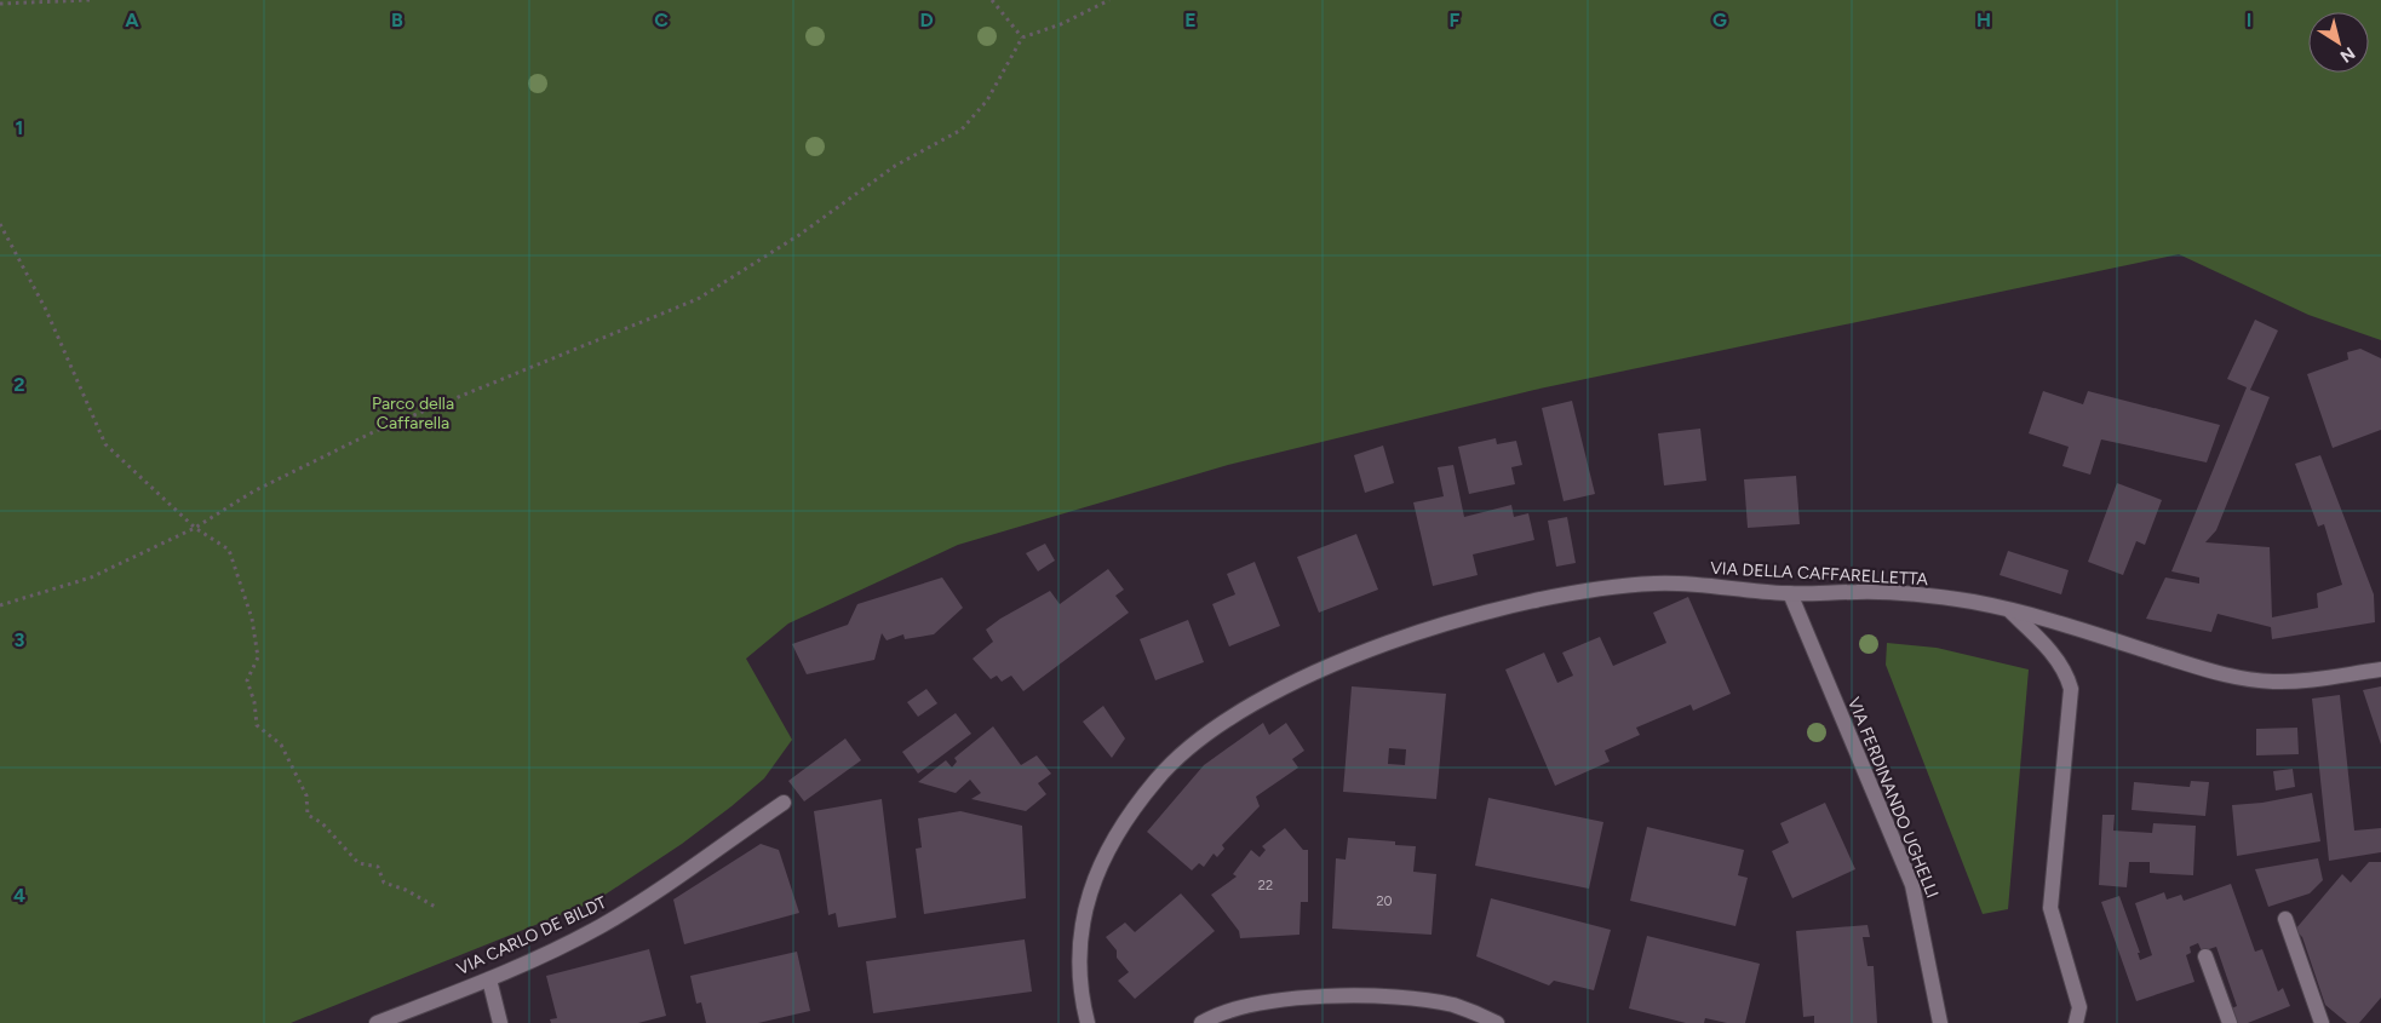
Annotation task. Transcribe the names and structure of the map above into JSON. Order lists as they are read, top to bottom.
{
  "streets": {
    "street": ["VIA DELLA CAFFARELLETTA", "VIA FERDINANDO UGHELLI", "VIA CARLO DE BILDT"]
  },
  "crossings": [
    ["VIA DELLA CAFFARELLETTA", "VIA FERDINANDO UGHELLI"]
  ],
  "parks": ["Parco della Caffarella"],
  "house_numbers": ["22", "20"],
  "north": "bottom right",
  "grid": {
    "columns": [
      "A",
      "B",
      "C",
      "D",
      "E",
      "F",
      "G",
      "H",
      "I"
    ],
    "rows": [
      "1",
      "2",
      "3",
      "4"
    ]
  }
}
